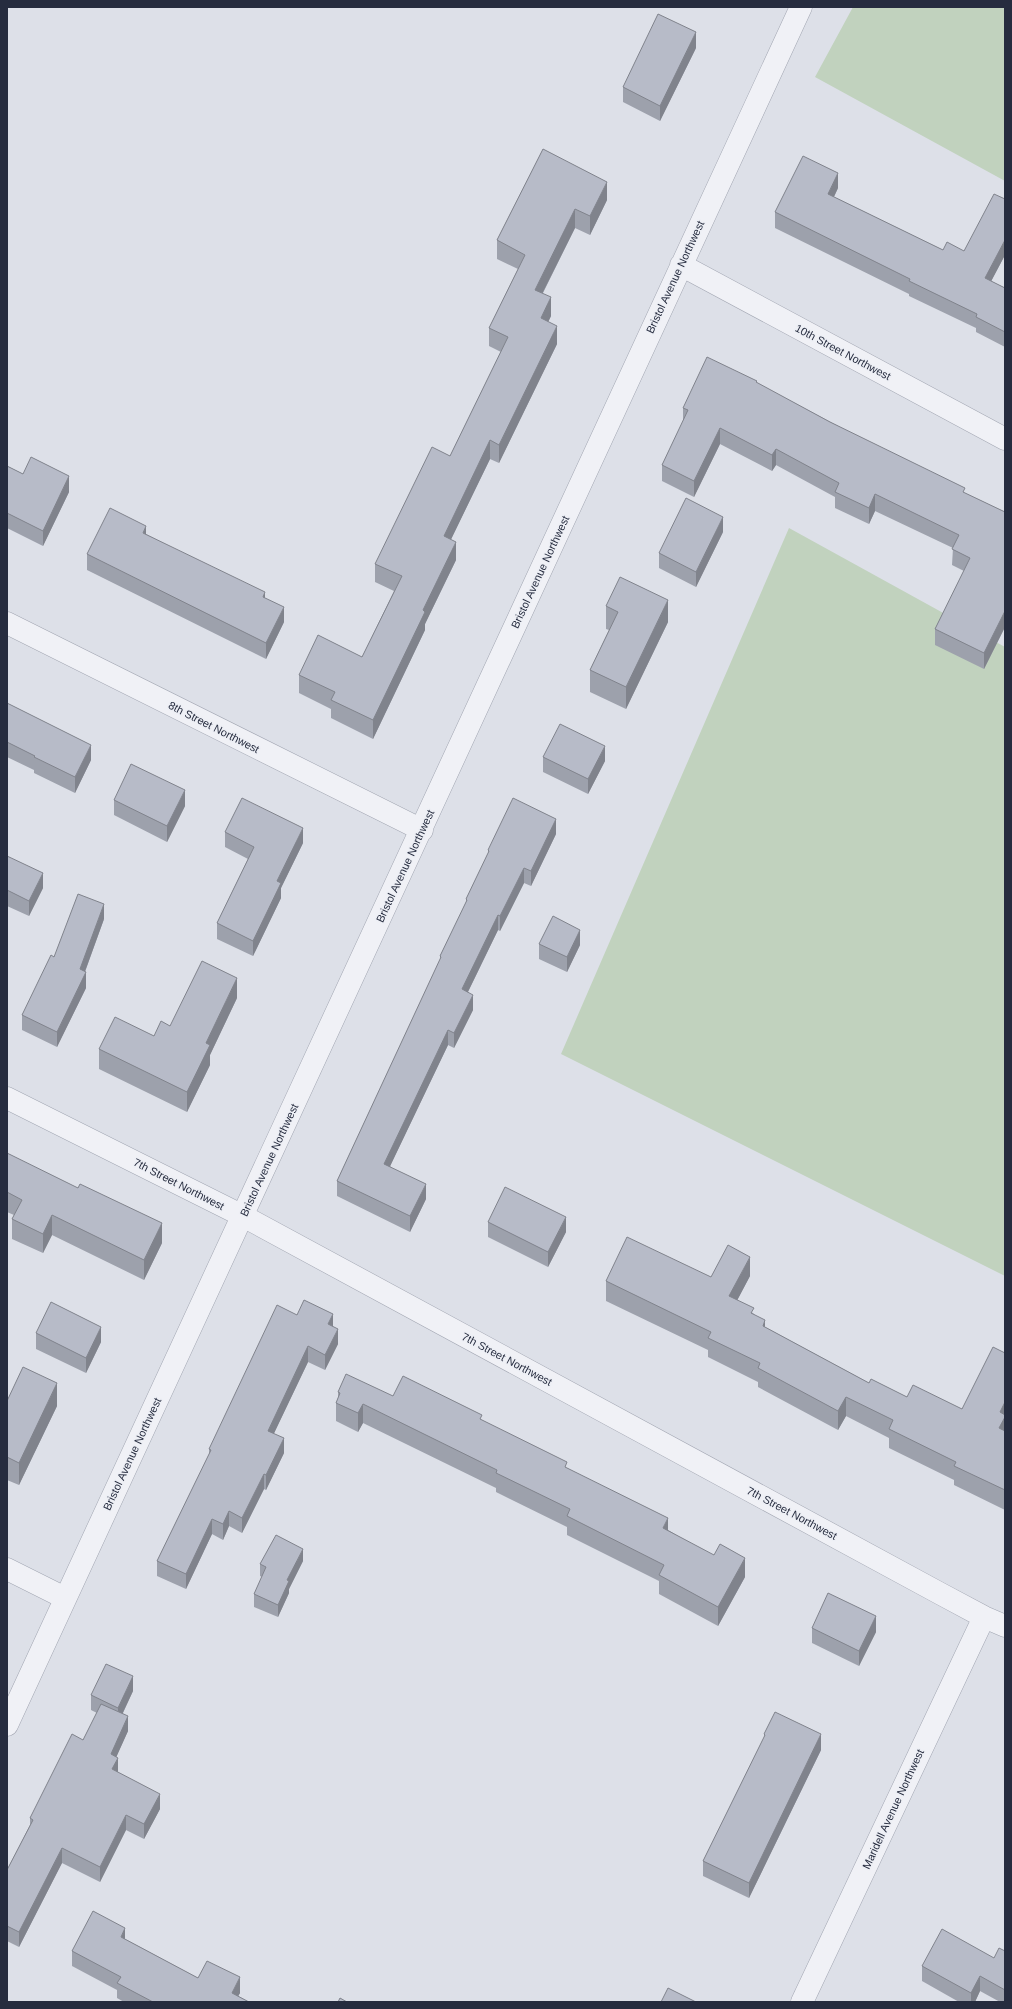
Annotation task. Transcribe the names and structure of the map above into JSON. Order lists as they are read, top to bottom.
{
  "streets": {
    "street": [
      "Bristol Avenue Northwest",
      "10th Street Northwest",
      "8th Street Northwest",
      "7th Street Northwest",
      "Maridell Avenue Northwest"
    ]
  },
  "crossings": [
    ["Bristol Avenue Northwest", "10th Street Northwest"],
    ["Bristol Avenue Northwest", "8th Street Northwest"],
    ["Bristol Avenue Northwest", "7th Street Northwest"],
    ["7th Street Northwest", "Maridell Avenue Northwest"]
  ]
}
